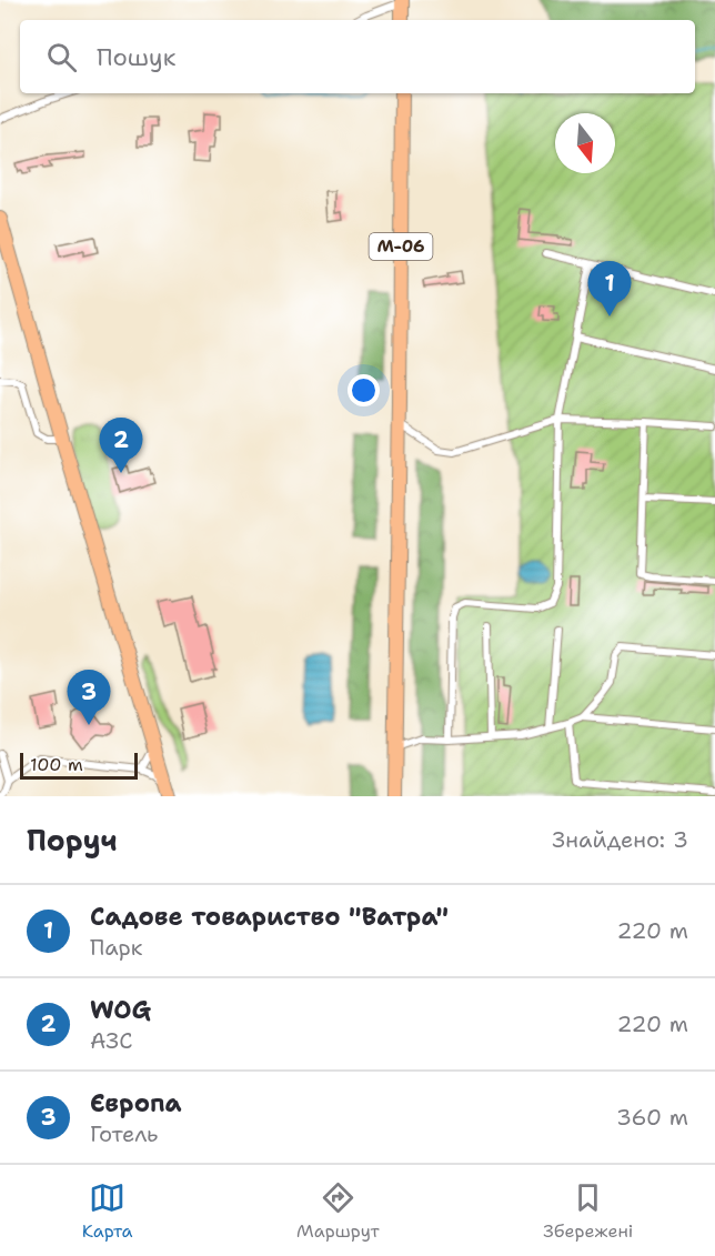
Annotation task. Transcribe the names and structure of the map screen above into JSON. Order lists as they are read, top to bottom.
{
  "streets": {
    "highway": ["М-06"]
  },
  "scale_bar": "100 m",
  "north": "bottom",
  "page": {
    "search": "Пошук",
    "pins": ["1", "2", "3"],
    "scale": "100 m",
    "heading": ["Поруч", "Знайдено: 3"],
    "list": [
      {
        "mark": "1",
        "name": "Садове товариство \"Ватра\"",
        "note": "Парк",
        "value": "220 m"
      },
      {
        "mark": "2",
        "name": "WOG",
        "note": "АЗС",
        "value": "220 m"
      },
      {
        "mark": "3",
        "name": "Європа",
        "note": "Готель",
        "value": "360 m"
      }
    ],
    "nav": ["Карта", "Маршрут", "Збережені"]
  }
}
